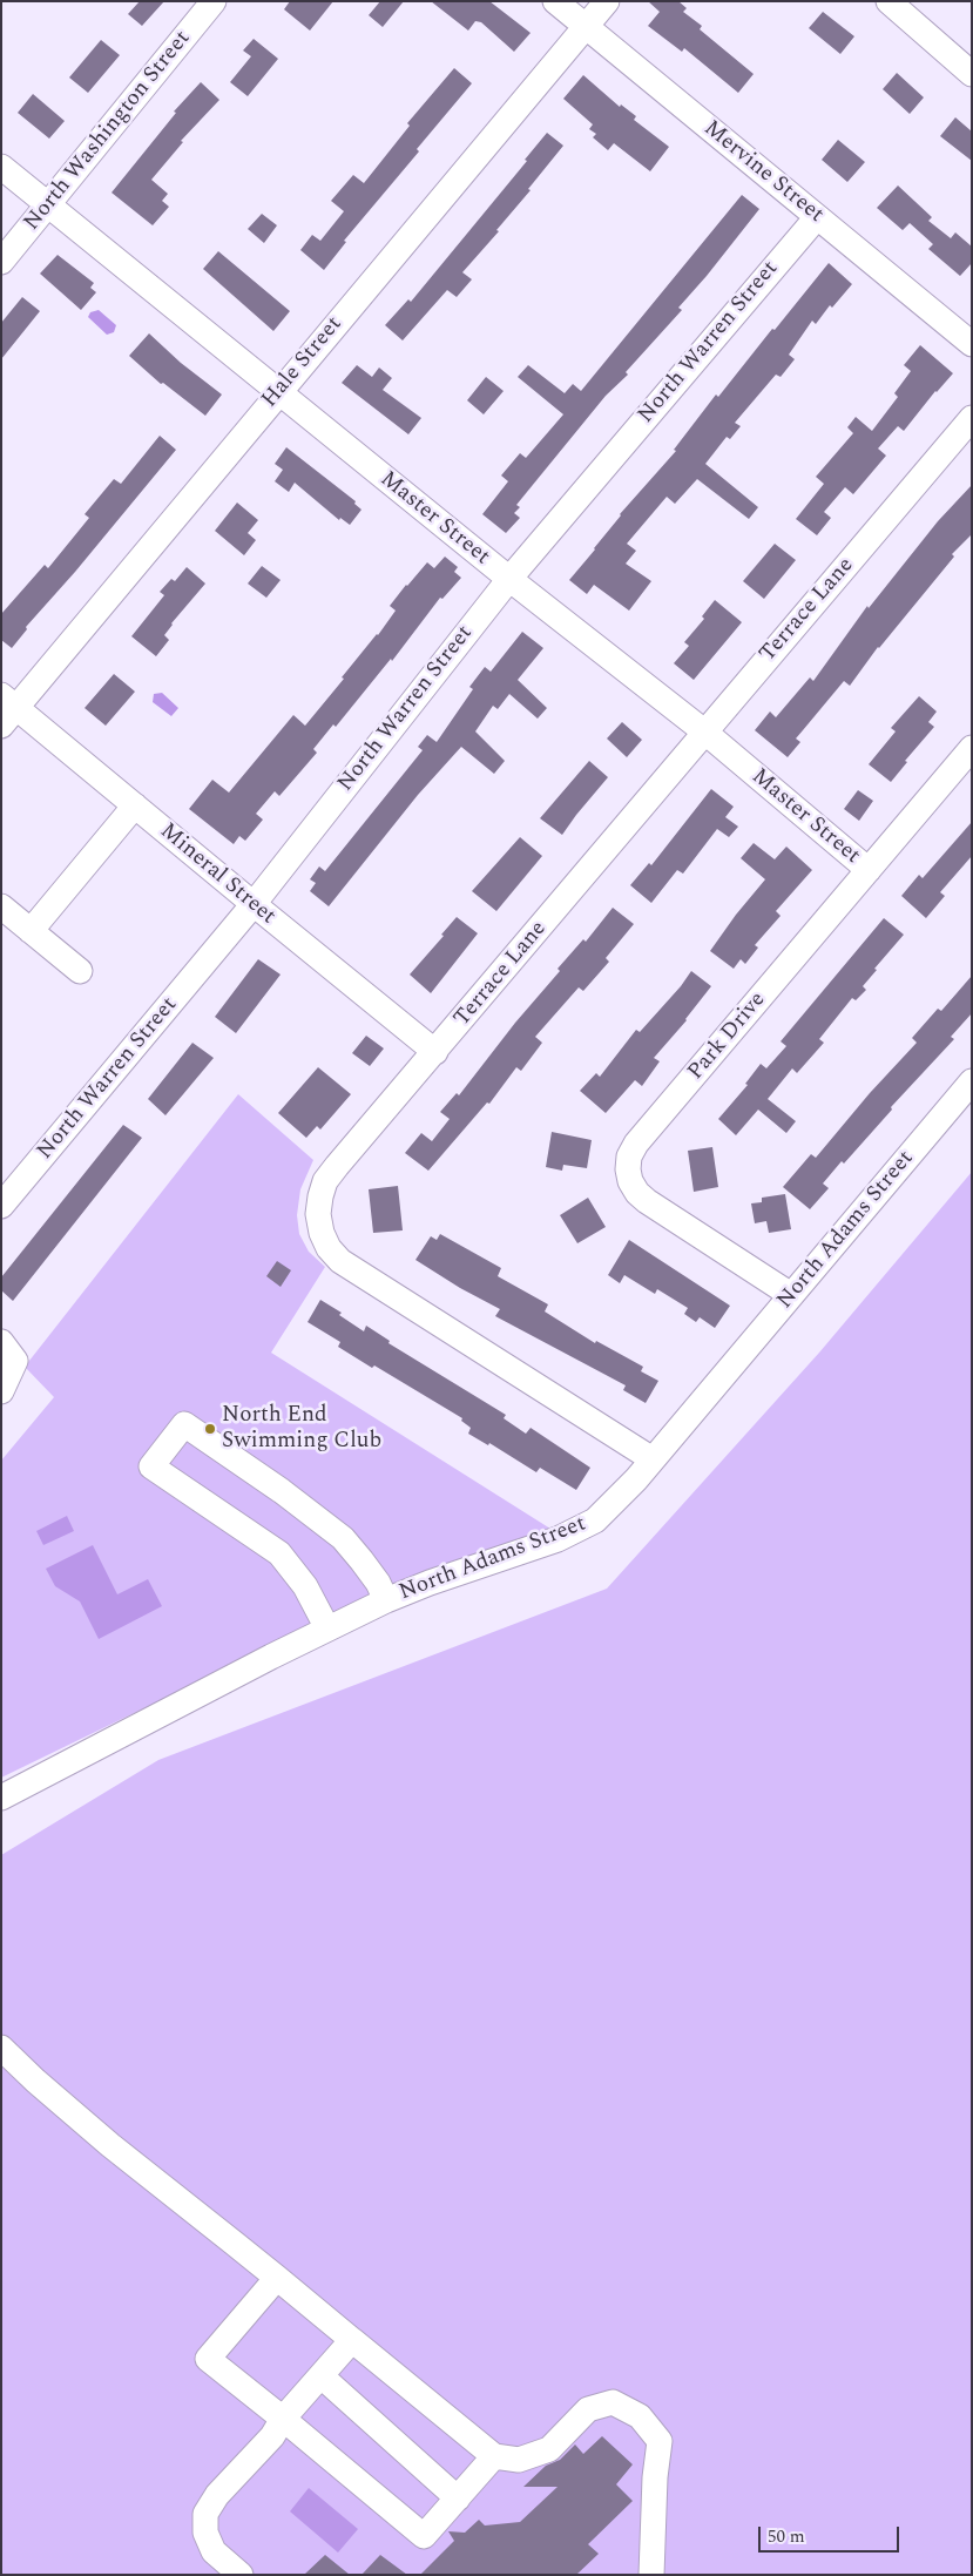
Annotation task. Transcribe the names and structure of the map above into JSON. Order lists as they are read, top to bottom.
{
  "streets": {
    "street": [
      "North Washington Street",
      "Mervine Street",
      "North Warren Street",
      "Hale Street",
      "Master Street",
      "Terrace Lane",
      "Mineral Street",
      "Park Drive",
      "North Adams Street"
    ]
  },
  "crossings": [
    ["North Washington Street", "Master Street"],
    ["Mervine Street", "North Warren Street"],
    ["Mervine Street", "Hale Street"],
    ["North Warren Street", "Master Street"],
    ["North Warren Street", "Mineral Street"],
    ["Hale Street", "Master Street"],
    ["Hale Street", "Mineral Street"],
    ["Master Street", "Terrace Lane"],
    ["Master Street", "Park Drive"],
    ["Terrace Lane", "Mineral Street"],
    ["Terrace Lane", "North Adams Street"],
    ["Park Drive", "North Adams Street"]
  ],
  "places": ["North End Swimming Club"],
  "scale_bar": "50 m"
}
